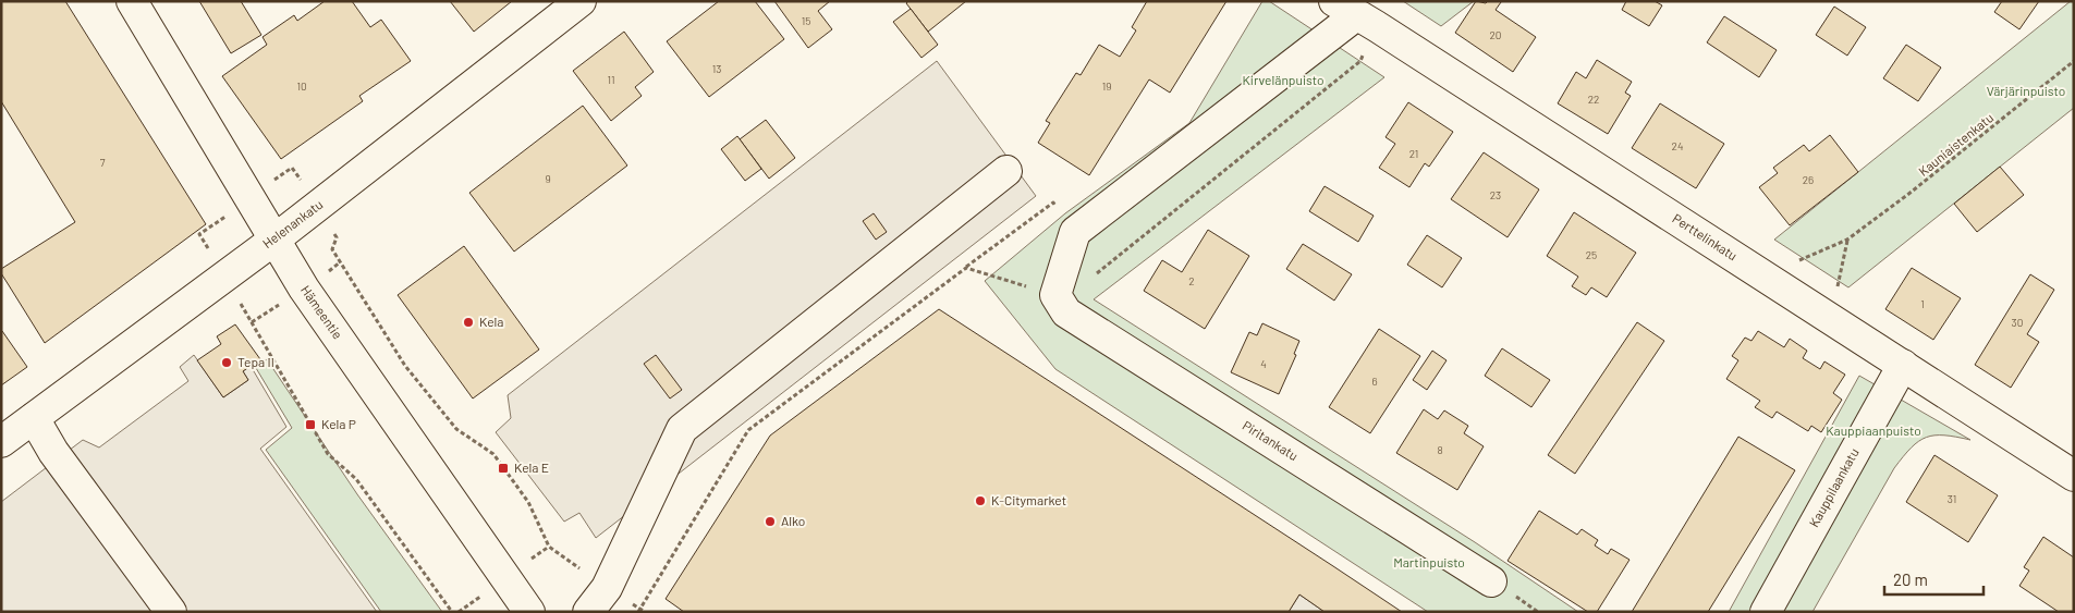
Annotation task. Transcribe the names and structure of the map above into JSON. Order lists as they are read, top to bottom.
{
  "streets": {
    "street": [
      "Helenankatu",
      "Perttelinkatu",
      "Hämeentie",
      "Piritankatu",
      "Kauppilaankatu"
    ],
    "path": ["Kauniaistenkatu"]
  },
  "crossings": [
    ["Helenankatu", "Hämeentie"],
    ["Perttelinkatu", "Kauppilaankatu"]
  ],
  "parks": [
    "Kirvelänpuisto",
    "Värjärinpuisto",
    "Kauppiaanpuisto",
    "Martinpuisto"
  ],
  "places": {
    "other": [
      "Kela",
      "Tepa II",
      "K-Citymarket",
      "Alko"
    ],
    "transit": ["Kela P", "Kela E"]
  },
  "house_numbers": [
    "15",
    "20",
    "13",
    "11",
    "10",
    "19",
    "22",
    "24",
    "21",
    "7",
    "9",
    "26",
    "23",
    "25",
    "2",
    "1",
    "30",
    "4",
    "6",
    "8",
    "31"
  ],
  "scale_bar": "20 m"
}
